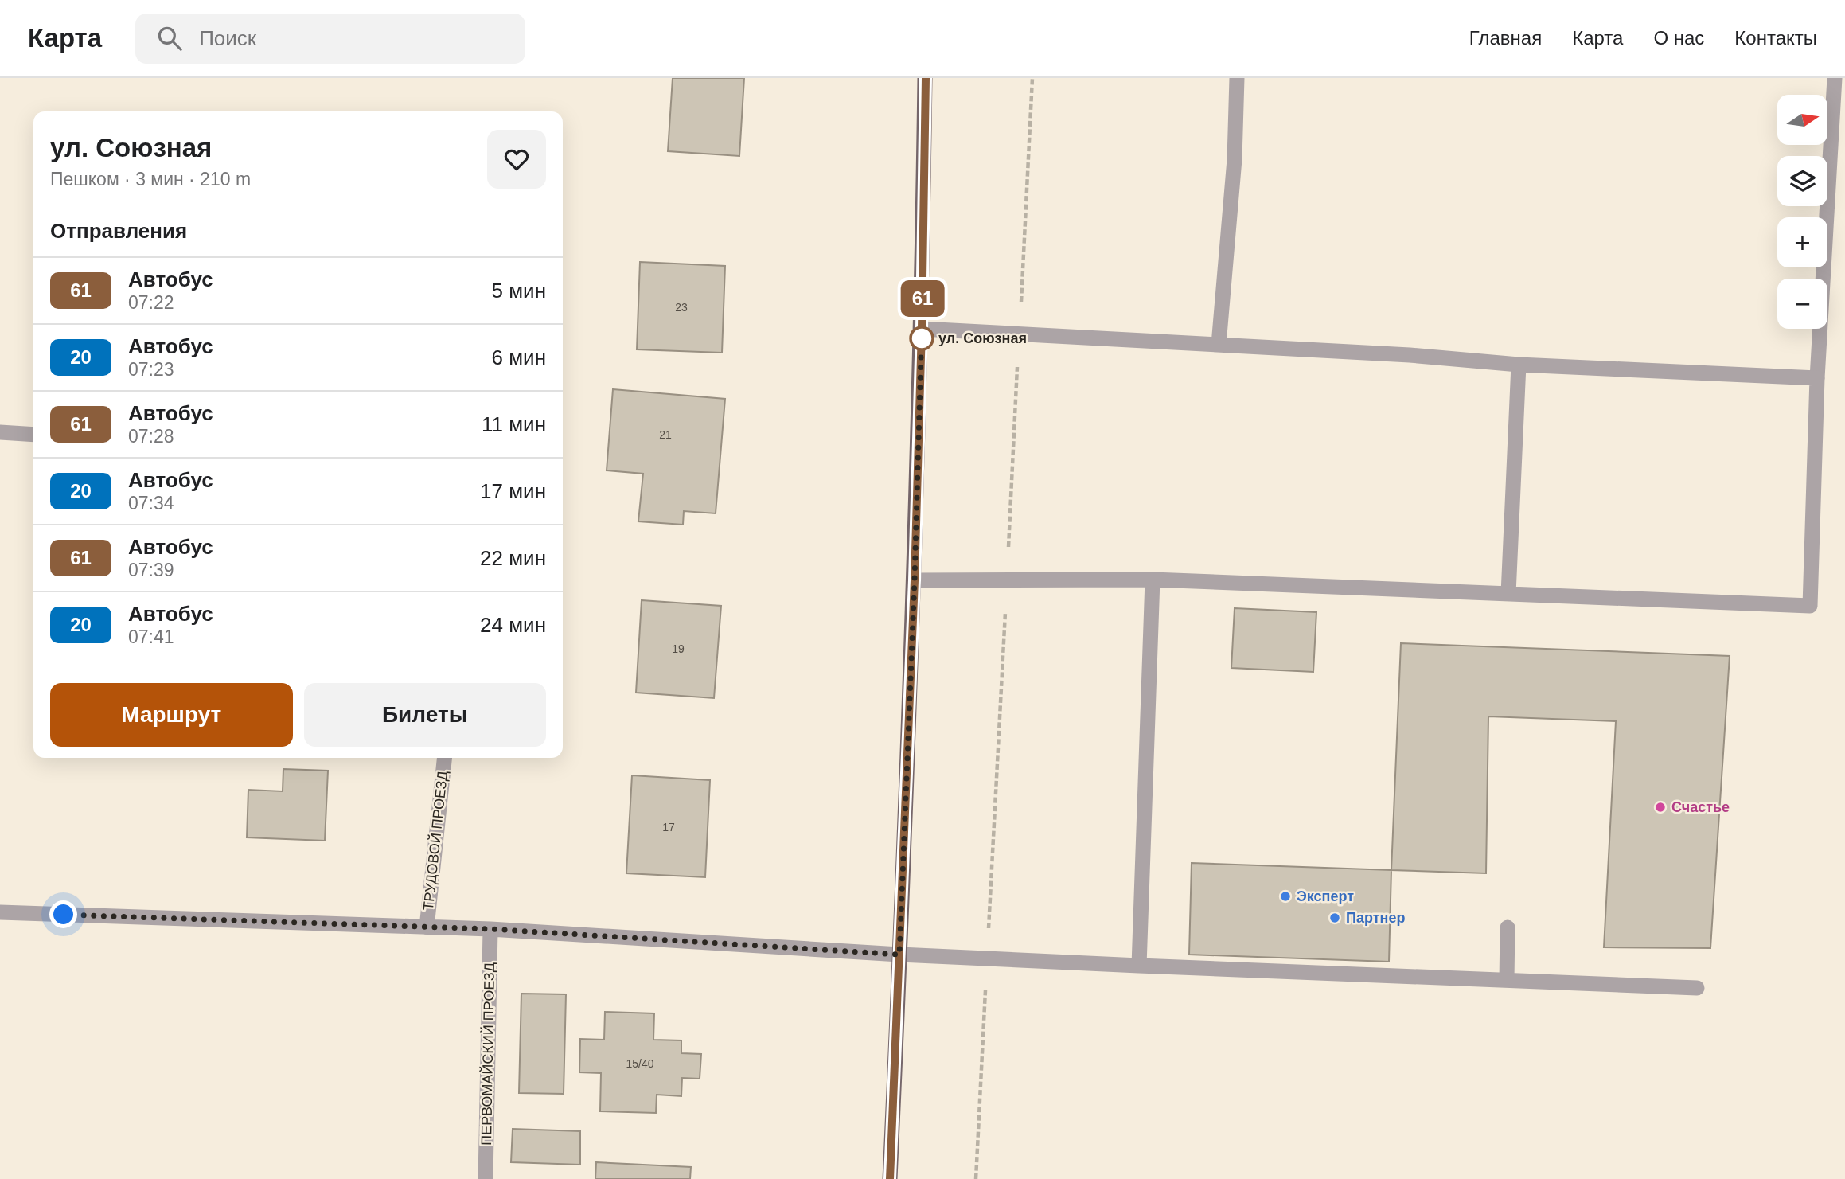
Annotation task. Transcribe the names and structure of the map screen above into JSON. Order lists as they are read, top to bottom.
{
  "streets": {
    "street": ["ТРУДОВОЙ ПРОЕЗД", "ПЕРВОМАЙСКИЙ ПРОЕЗД"]
  },
  "places": [
    "ул. Союзная",
    "Счастье",
    "Эксперт",
    "Партнер"
  ],
  "lines": ["bus line 61"],
  "house_numbers": [
    "23",
    "21",
    "19",
    "17",
    "15/40"
  ],
  "north": "right",
  "page": {
    "header": "Карта",
    "search": "Поиск",
    "nav": [
      "Главная",
      "Карта",
      "О нас",
      "Контакты"
    ],
    "on_map": "61",
    "map_buttons": ["+", "−"],
    "heading": [
      ["ул. Союзная", "Пешком · 3 мин · 210 m"],
      "Отправления"
    ],
    "list": [
      {
        "mark": "61",
        "name": "Автобус",
        "note": "07:22",
        "value": "5 мин"
      },
      {
        "mark": "20",
        "name": "Автобус",
        "note": "07:23",
        "value": "6 мин"
      },
      {
        "mark": "61",
        "name": "Автобус",
        "note": "07:28",
        "value": "11 мин"
      },
      {
        "mark": "20",
        "name": "Автобус",
        "note": "07:34",
        "value": "17 мин"
      },
      {
        "mark": "61",
        "name": "Автобус",
        "note": "07:39",
        "value": "22 мин"
      },
      {
        "mark": "20",
        "name": "Автобус",
        "note": "07:41",
        "value": "24 мин"
      }
    ],
    "buttons": ["Маршрут", "Билеты"]
  }
}
